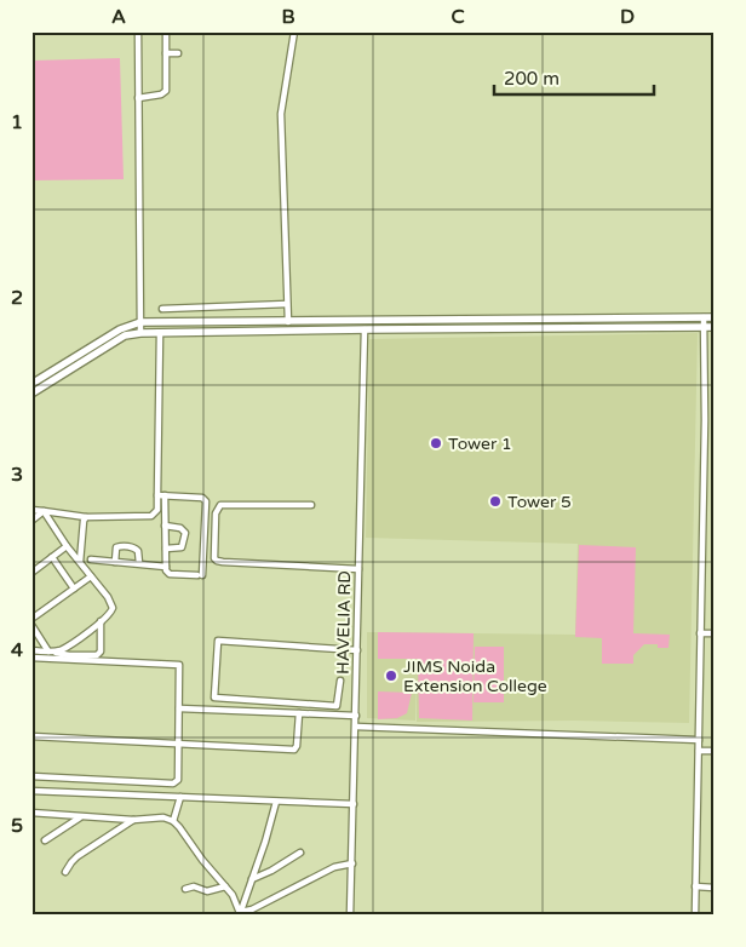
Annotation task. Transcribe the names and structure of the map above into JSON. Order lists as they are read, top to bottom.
{
  "streets": {
    "street": ["HAVELIA RD"]
  },
  "places": ["Tower 1", "Tower 5", "JIMS Noida Extension College"],
  "scale_bar": "200 m",
  "grid": {
    "columns": [
      "A",
      "B",
      "C",
      "D"
    ],
    "rows": [
      "1",
      "2",
      "3",
      "4",
      "5"
    ]
  }
}
